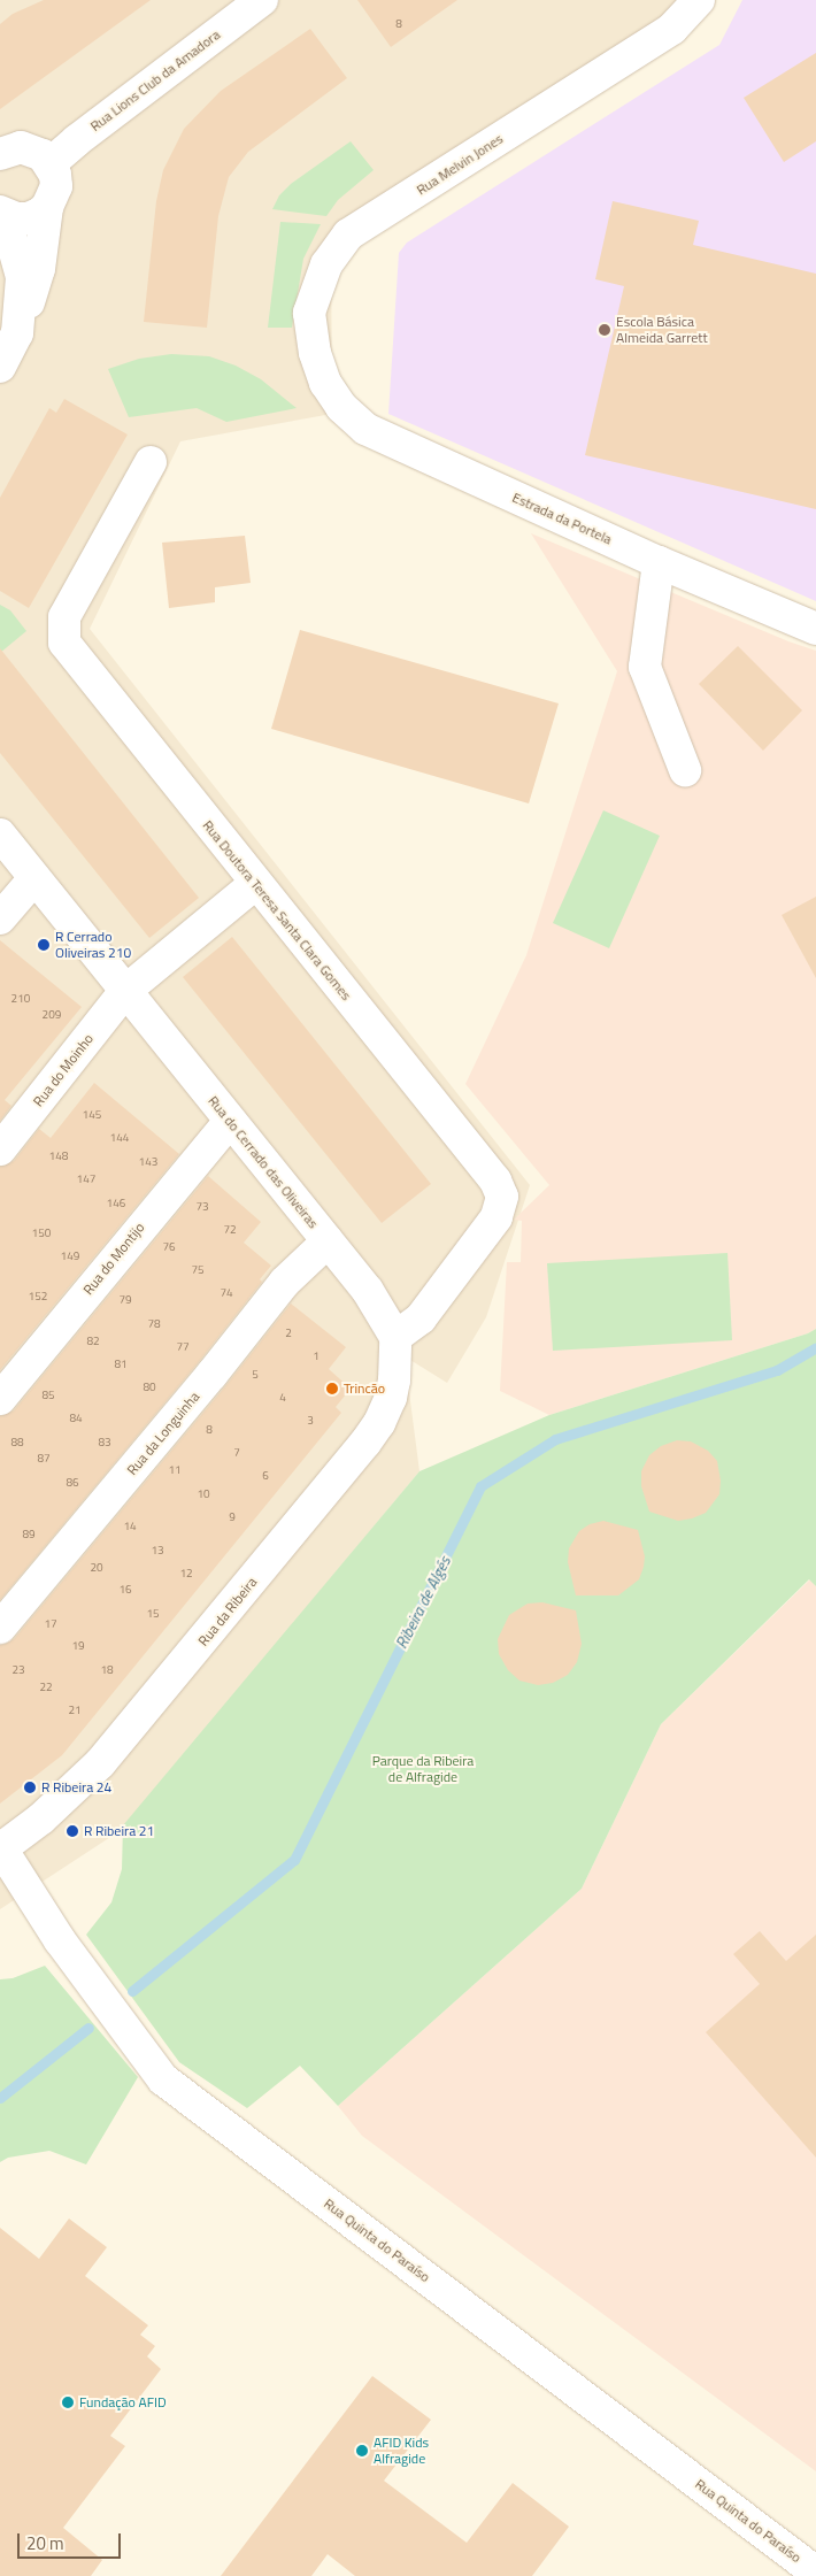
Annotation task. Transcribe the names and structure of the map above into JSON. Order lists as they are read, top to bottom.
{
  "streets": {
    "street": [
      "Rua Lions Club da Amadora",
      "Rua Melvin Jones",
      "Estrada da Portela",
      "Rua Doutora Teresa Santa Clara Gomes",
      "Rua do Moinho",
      "Rua do Cerrado das Oliveiras",
      "Rua do Montijo",
      "Rua da Longuinha",
      "Rua da Ribeira",
      "Rua Quinta do Paraíso"
    ]
  },
  "crossings": [
    ["Rua Melvin Jones", "Estrada da Portela"],
    ["Rua Doutora Teresa Santa Clara Gomes", "Rua do Cerrado das Oliveiras"],
    ["Rua Doutora Teresa Santa Clara Gomes", "Rua da Ribeira"],
    ["Rua do Moinho", "Rua do Cerrado das Oliveiras"],
    ["Rua do Cerrado das Oliveiras", "Rua do Montijo"],
    ["Rua do Cerrado das Oliveiras", "Rua da Longuinha"],
    ["Rua do Cerrado das Oliveiras", "Rua da Ribeira"],
    ["Rua da Ribeira", "Rua Quinta do Paraíso"]
  ],
  "water": ["Ribeira de Algés"],
  "parks": ["Parque da Ribeira de Alfragide"],
  "places": [
    "Escola Básica Almeida Garrett",
    "R Cerrado Oliveiras 210",
    "Trincão",
    "R Ribeira 24",
    "R Ribeira 21",
    "Fundação AFID",
    "AFID Kids Alfragide"
  ],
  "house_numbers": [
    "8",
    "210",
    "209",
    "145",
    "144",
    "148",
    "143",
    "147",
    "146",
    "73",
    "72",
    "150",
    "76",
    "149",
    "75",
    "74",
    "152",
    "79",
    "78",
    "2",
    "82",
    "77",
    "1",
    "81",
    "5",
    "80",
    "85",
    "4",
    "84",
    "3",
    "8",
    "88",
    "83",
    "7",
    "87",
    "11",
    "6",
    "86",
    "10",
    "9",
    "14",
    "89",
    "13",
    "20",
    "12",
    "16",
    "15",
    "17",
    "19",
    "23",
    "18",
    "22",
    "21"
  ],
  "scale_bar": "20 m"
}
